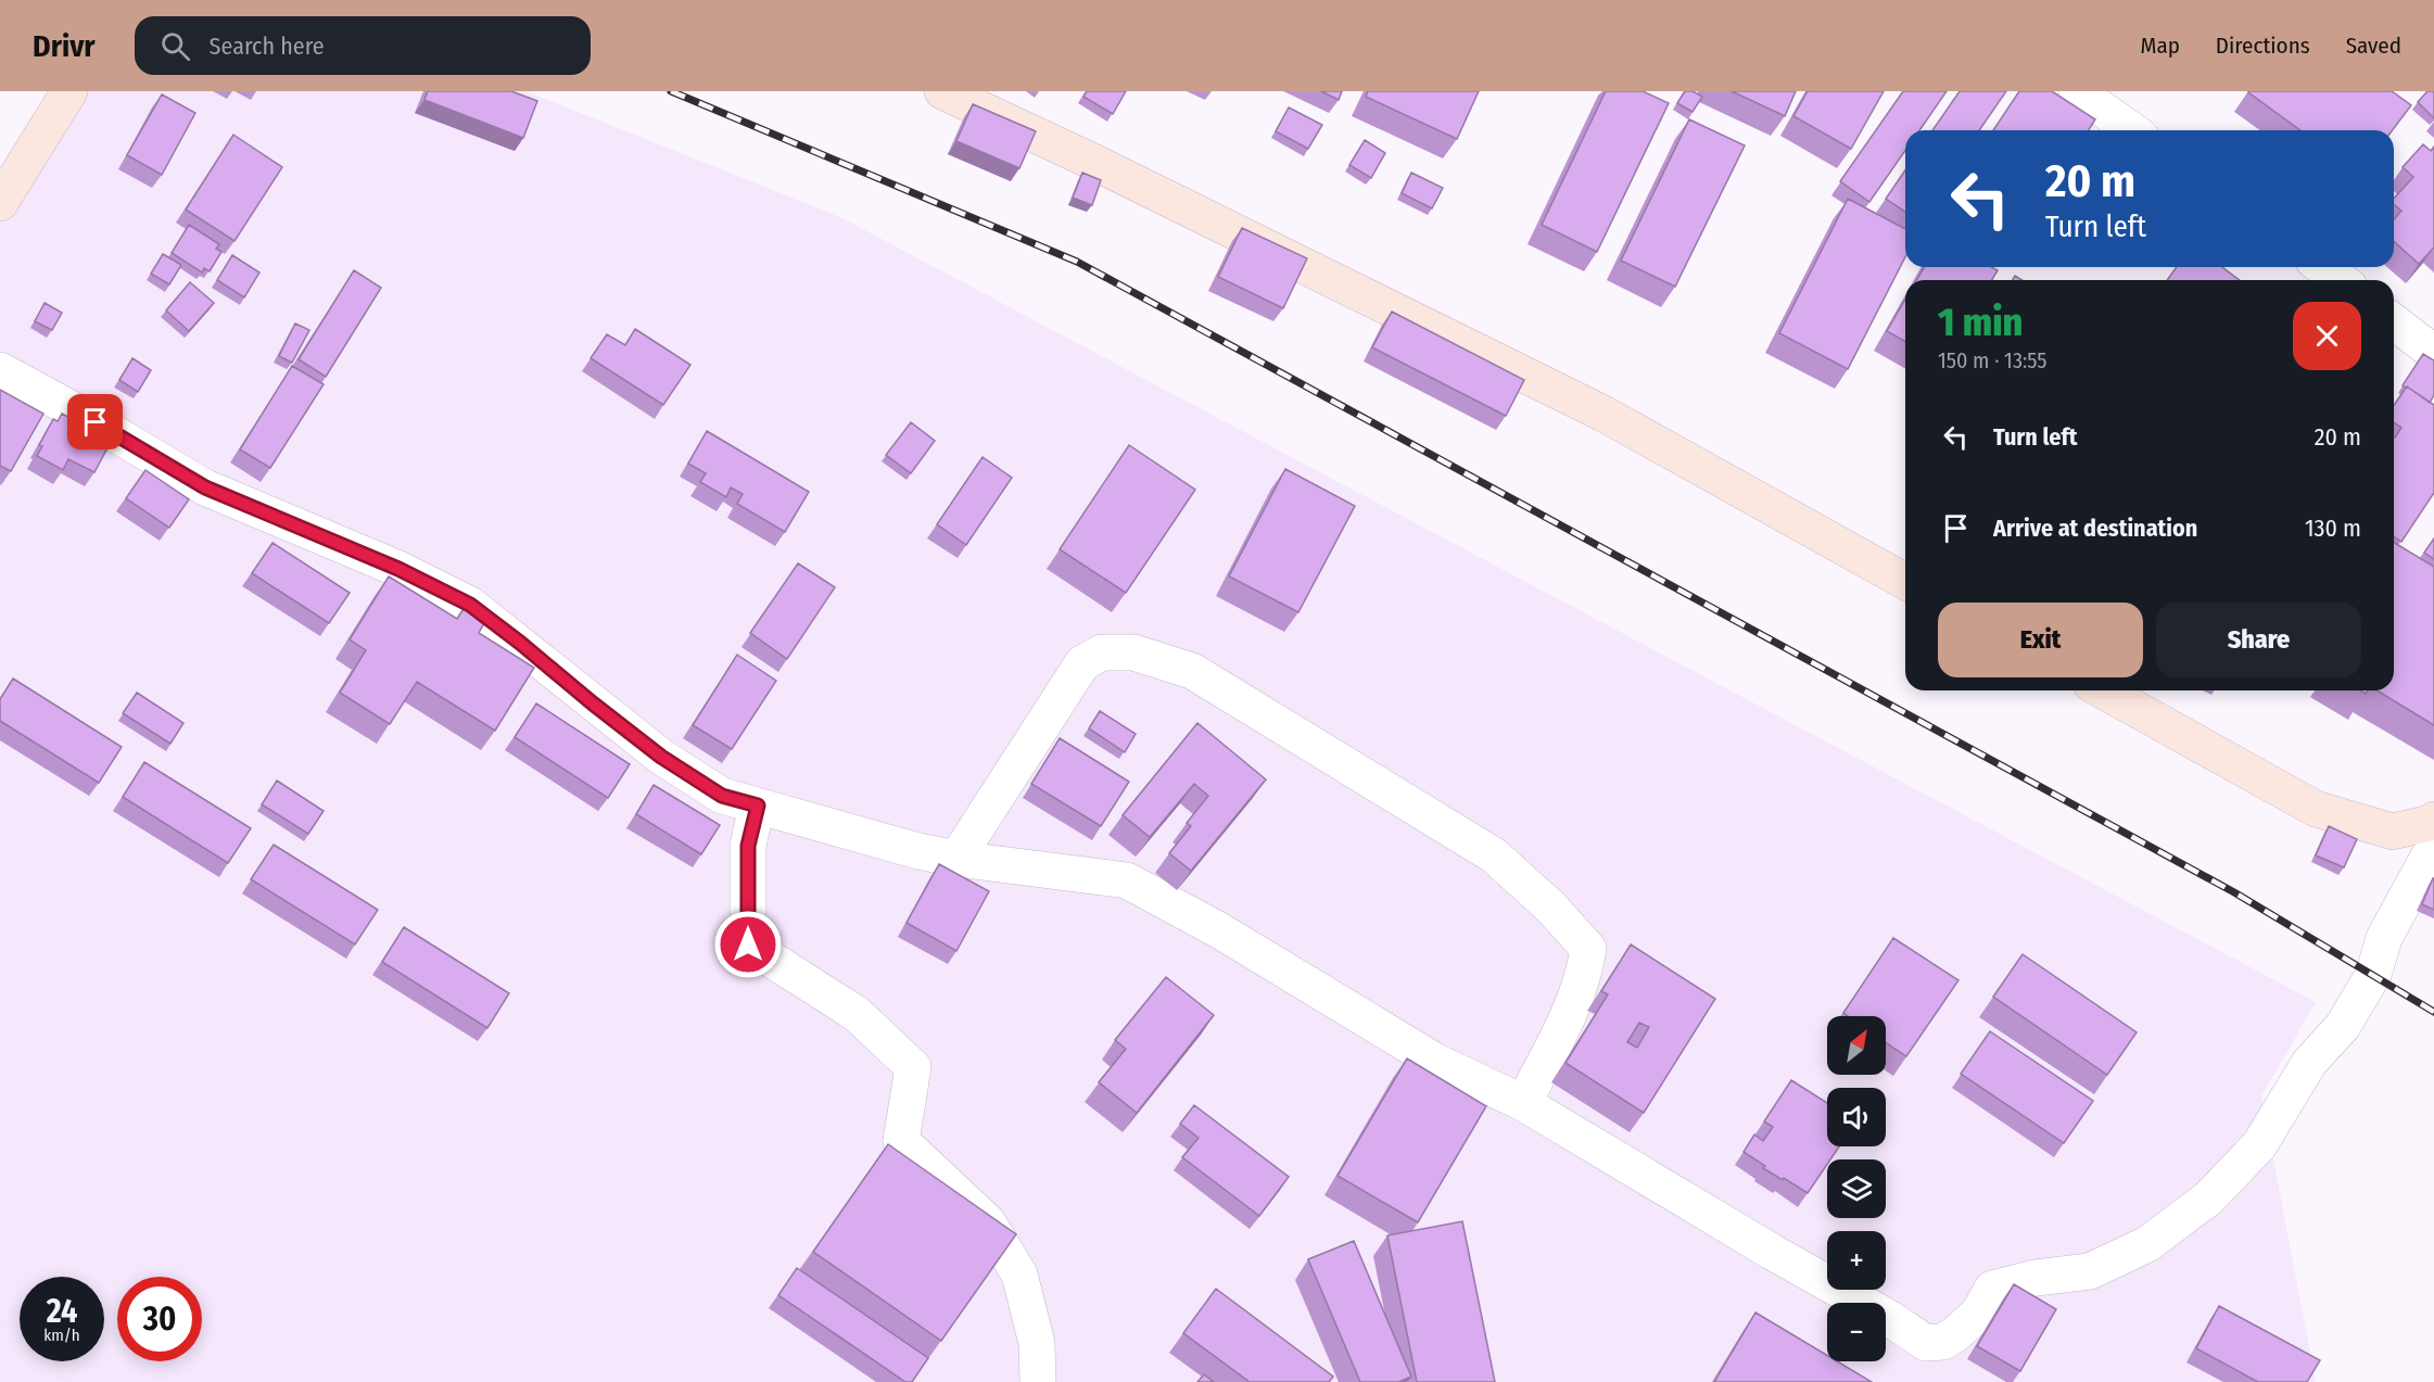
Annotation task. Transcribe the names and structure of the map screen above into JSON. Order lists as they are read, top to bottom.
{
  "north": "top right",
  "page": {
    "header": "Drivr",
    "search": "Search here",
    "nav": ["Map", "Directions", "Saved"],
    "turn": ["20 m", "Turn left"],
    "heading": ["1 min", "150 m · 13:55"],
    "list": [
      {
        "name": "Turn left",
        "value": "20 m"
      },
      {
        "name": "Arrive at destination",
        "value": "130 m"
      }
    ],
    "buttons": ["Exit", "Share"],
    "map_buttons": ["+", "−"],
    "speed": "24 km/h",
    "limit": "30"
  }
}
